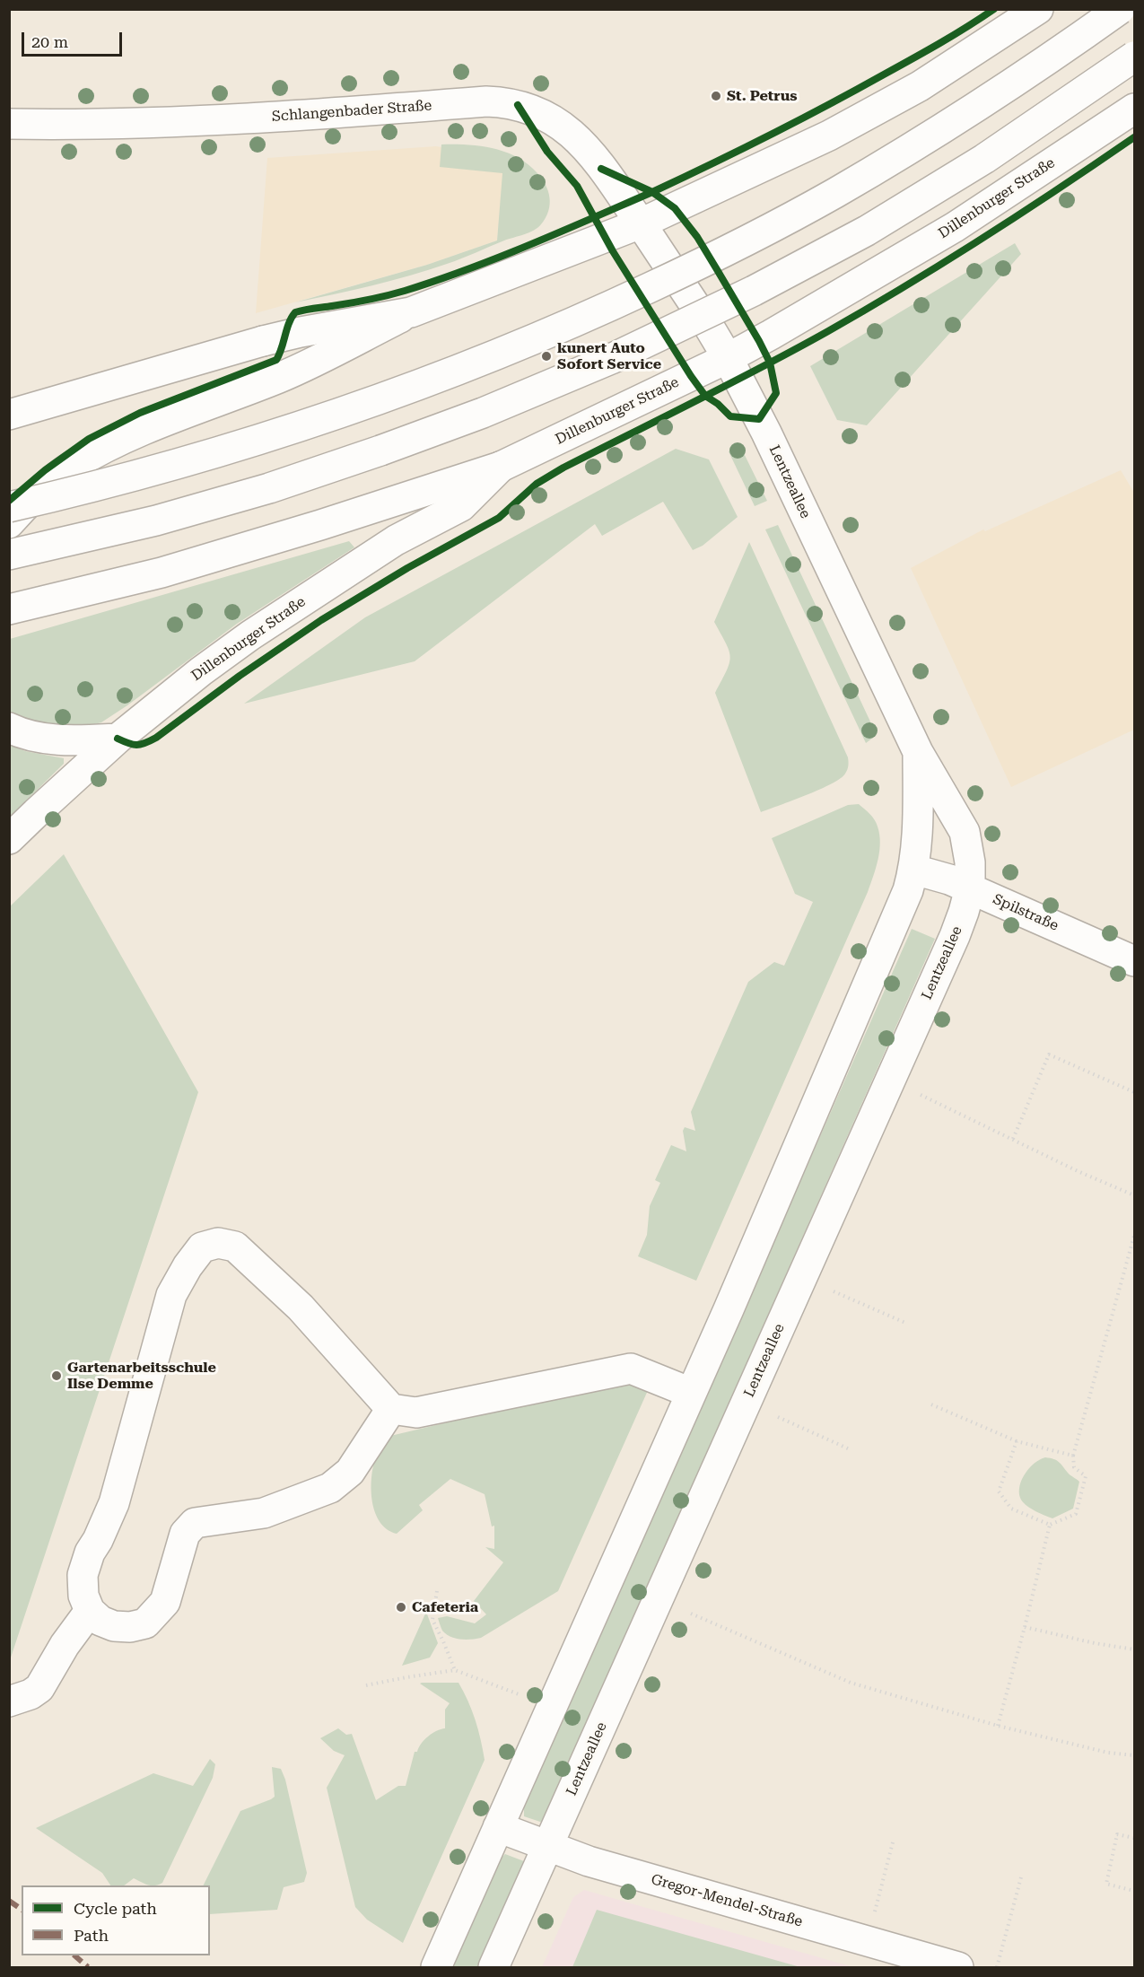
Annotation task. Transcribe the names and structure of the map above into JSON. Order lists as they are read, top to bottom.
{
  "streets": {
    "main road": [
      "Schlangenbader Straße",
      "Dillenburger Straße",
      "Lentzeallee",
      "Spilstraße",
      "Gregor-Mendel-Straße"
    ]
  },
  "crossings": [
    ["Schlangenbader Straße", "Lentzeallee"],
    ["Dillenburger Straße", "Lentzeallee"],
    ["Lentzeallee", "Spilstraße"],
    ["Lentzeallee", "Gregor-Mendel-Straße"]
  ],
  "places": [
    "St. Petrus",
    "kunert Auto Sofort Service",
    "Gartenarbeitsschule Ilse Demme",
    "Cafeteria"
  ],
  "legend": ["Cycle path", "Path"],
  "scale_bar": "20 m"
}
